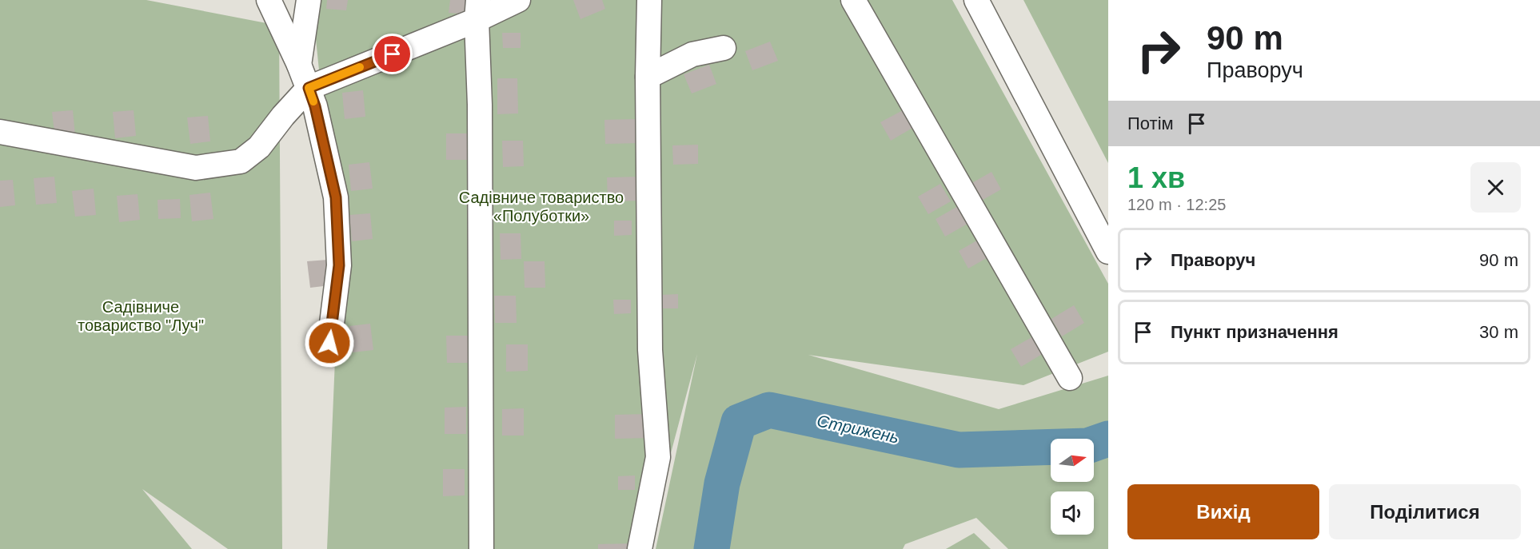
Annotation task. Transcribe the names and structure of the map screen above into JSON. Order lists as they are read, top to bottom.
{
  "water": ["Стрижень"],
  "parks": ["Садівниче товариство «Полуботки»", "Садівниче товариство \"Луч\""],
  "north": "right",
  "page": {
    "turn": ["90 m", "Праворуч"],
    "then": "Потім",
    "heading": ["1 хв", "120 m · 12:25"],
    "list": [
      {
        "name": "Праворуч",
        "value": "90 m"
      },
      {
        "name": "Пункт призначення",
        "value": "30 m"
      }
    ],
    "buttons": ["Вихід", "Поділитися"]
  }
}
